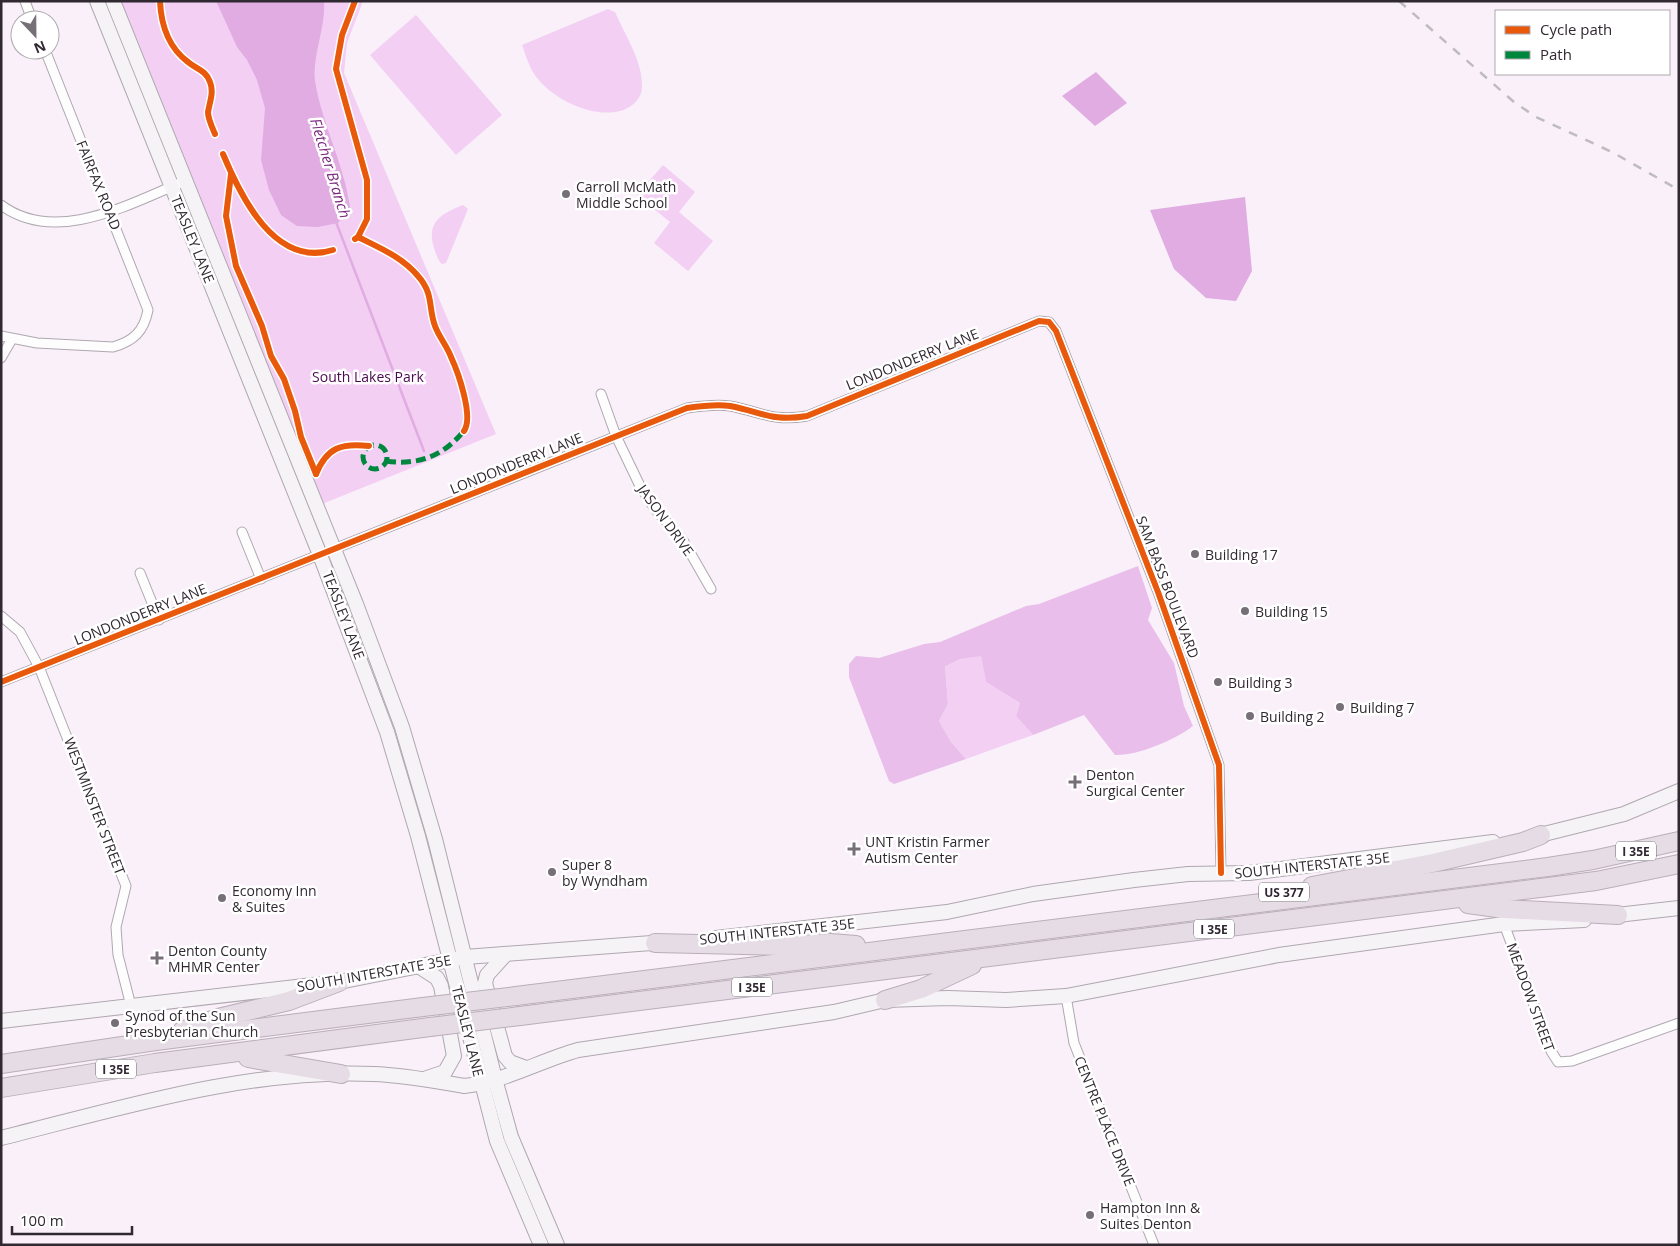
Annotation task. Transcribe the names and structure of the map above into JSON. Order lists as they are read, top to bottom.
{
  "streets": {
    "highway": ["I 35E", "US 377"],
    "main road": ["TEASLEY LANE", "SOUTH INTERSTATE 35E"],
    "street": [
      "FAIRFAX ROAD",
      "LONDONDERRY LANE",
      "JASON DRIVE",
      "SAM BASS BOULEVARD",
      "WESTMINSTER STREET",
      "MEADOW STREET",
      "CENTRE PLACE DRIVE"
    ]
  },
  "crossings": [
    ["TEASLEY LANE", "LONDONDERRY LANE"],
    ["TEASLEY LANE", "SOUTH INTERSTATE 35E"],
    ["LONDONDERRY LANE", "JASON DRIVE"],
    ["LONDONDERRY LANE", "SAM BASS BOULEVARD"],
    ["LONDONDERRY LANE", "WESTMINSTER STREET"],
    ["SAM BASS BOULEVARD", "SOUTH INTERSTATE 35E"],
    ["WESTMINSTER STREET", "SOUTH INTERSTATE 35E"],
    ["I 35E", "US 377"],
    ["SOUTH INTERSTATE 35E", "US 377"]
  ],
  "water": ["Fletcher Branch"],
  "parks": ["South Lakes Park"],
  "places": {
    "other": [
      "Carroll McMath Middle School",
      "Building 17",
      "Building 15",
      "Building 3",
      "Building 7",
      "Building 2",
      "Super 8 by Wyndham",
      "Economy Inn & Suites",
      "Synod of the Sun Presbyterian Church",
      "Hampton Inn & Suites Denton"
    ],
    "health": ["Denton Surgical Center", "UNT Kristin Farmer Autism Center", "Denton County MHMR Center"]
  },
  "legend": ["Cycle path", "Path"],
  "scale_bar": "100 m",
  "north": "bottom"
}
